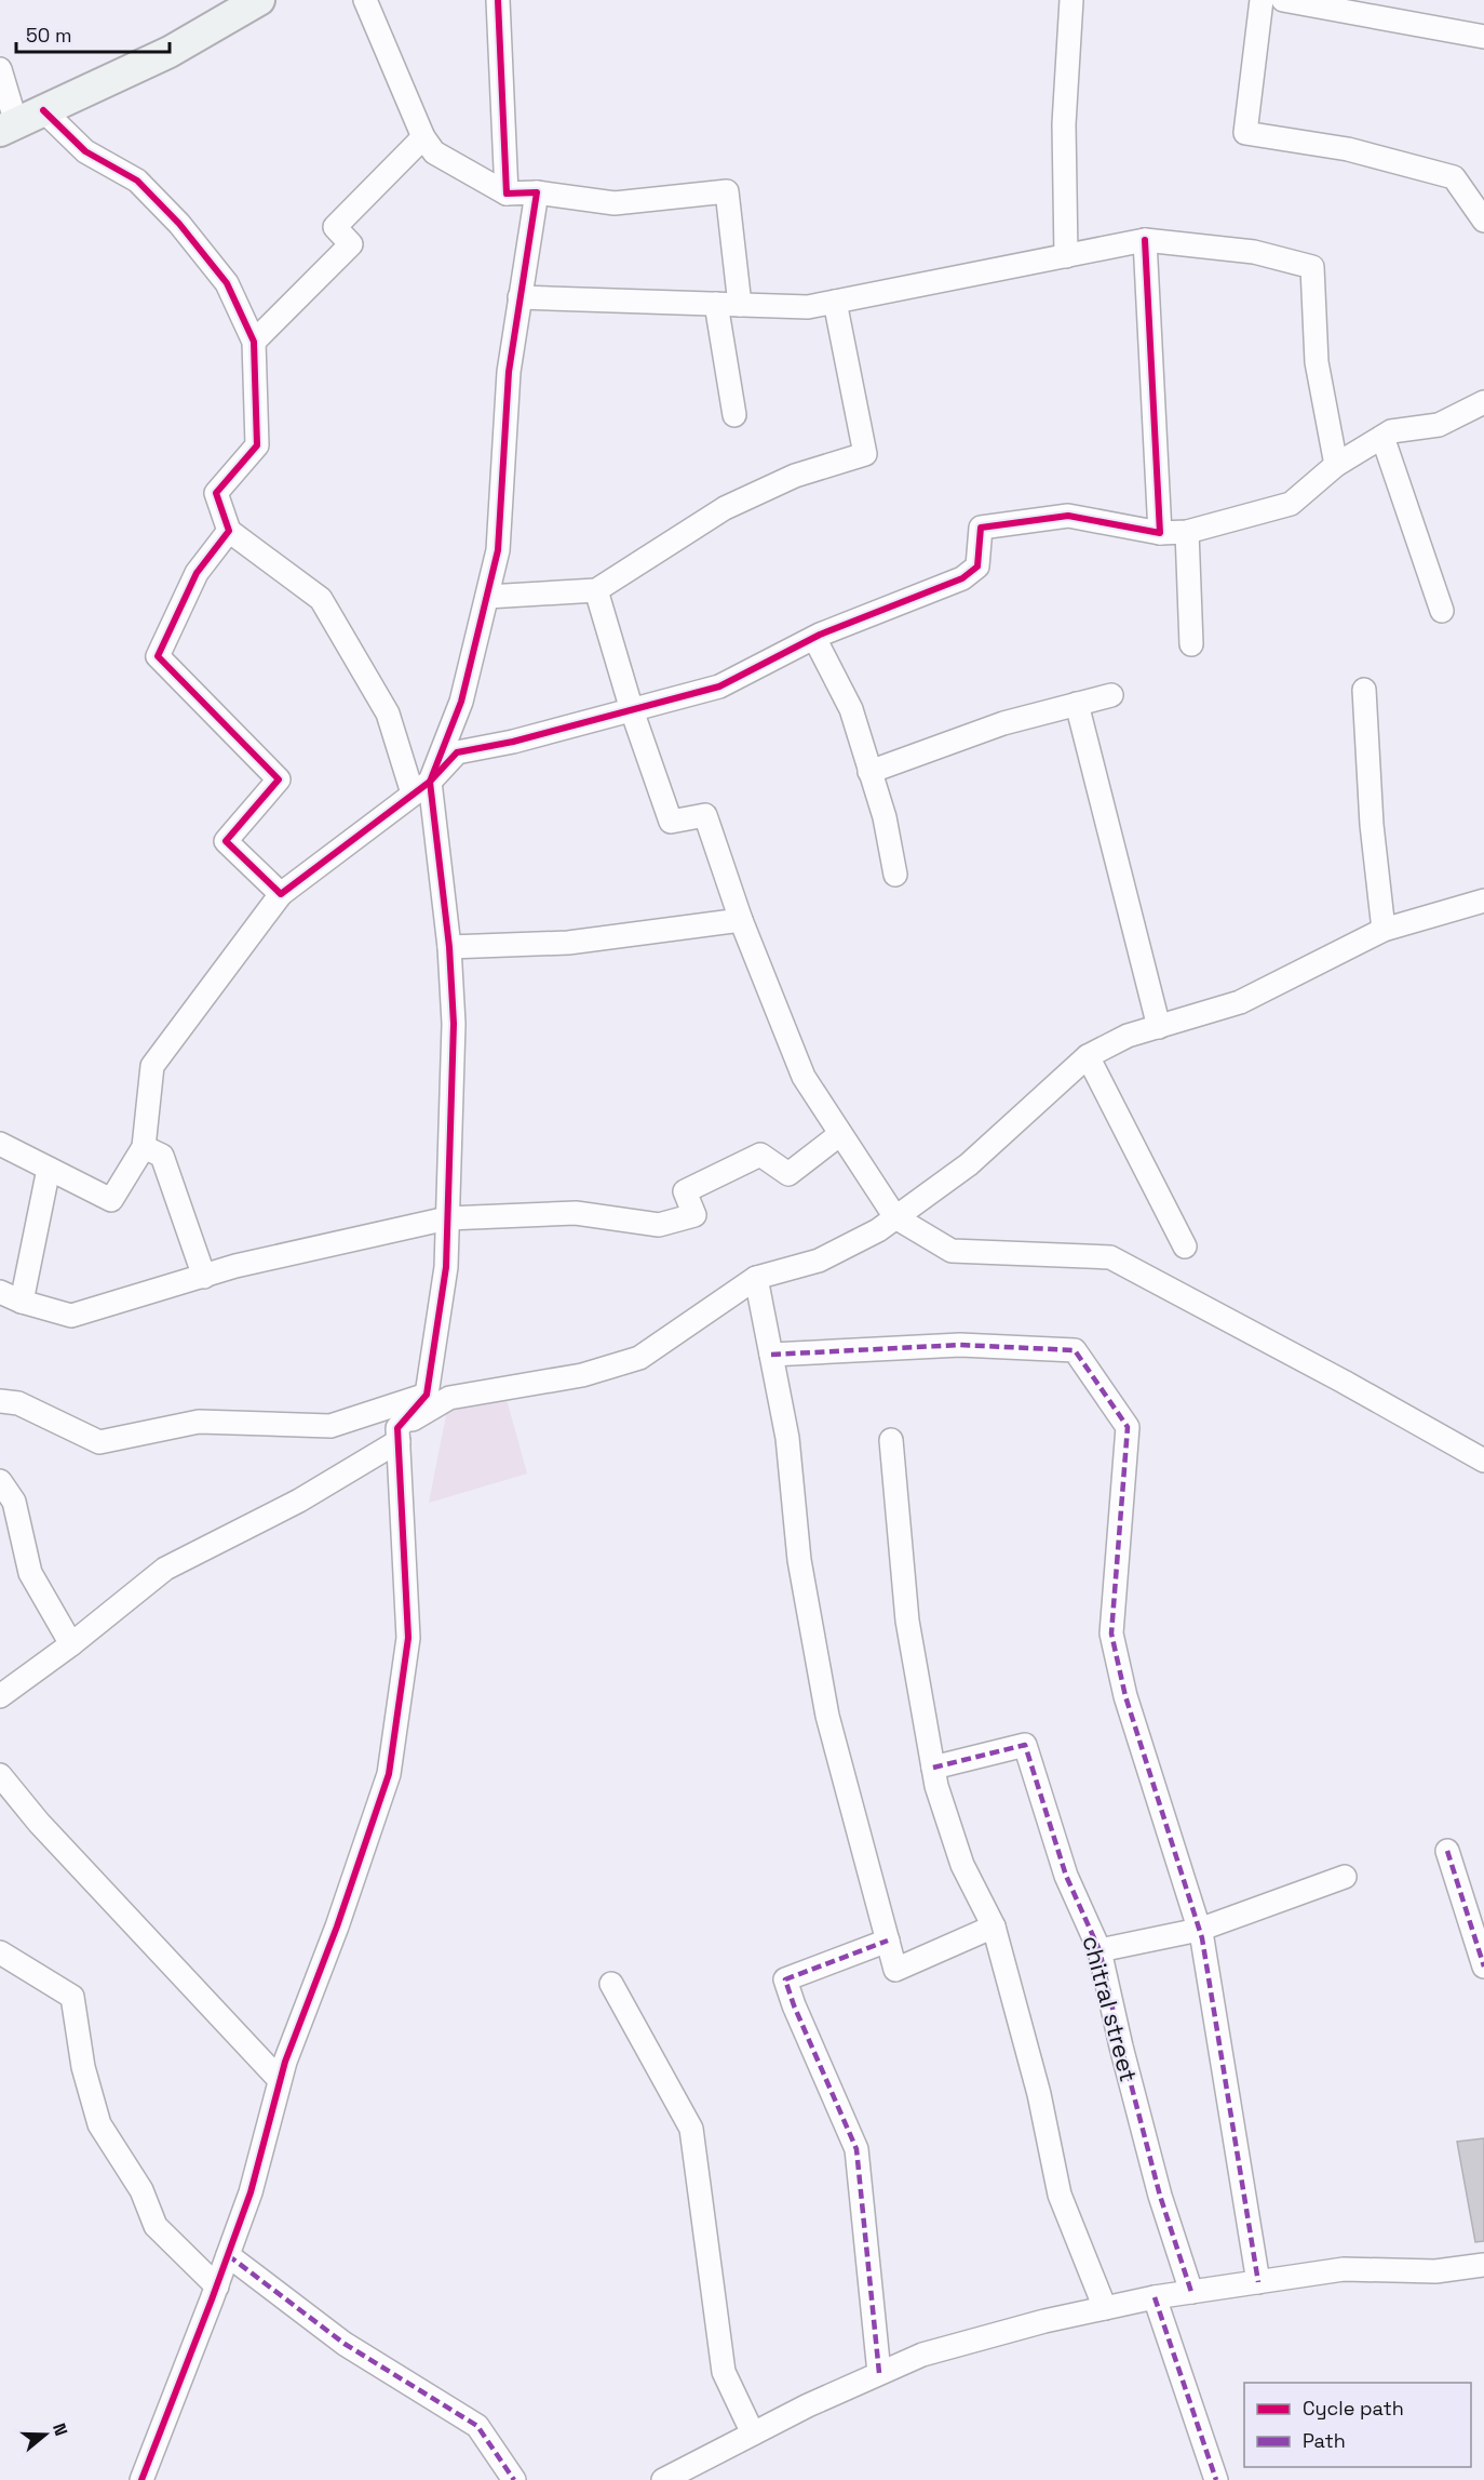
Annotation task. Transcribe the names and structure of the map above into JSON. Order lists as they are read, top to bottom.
{
  "streets": {
    "street": ["chitral street"]
  },
  "legend": ["Cycle path", "Path"],
  "scale_bar": "50 m",
  "north": "right"
}
